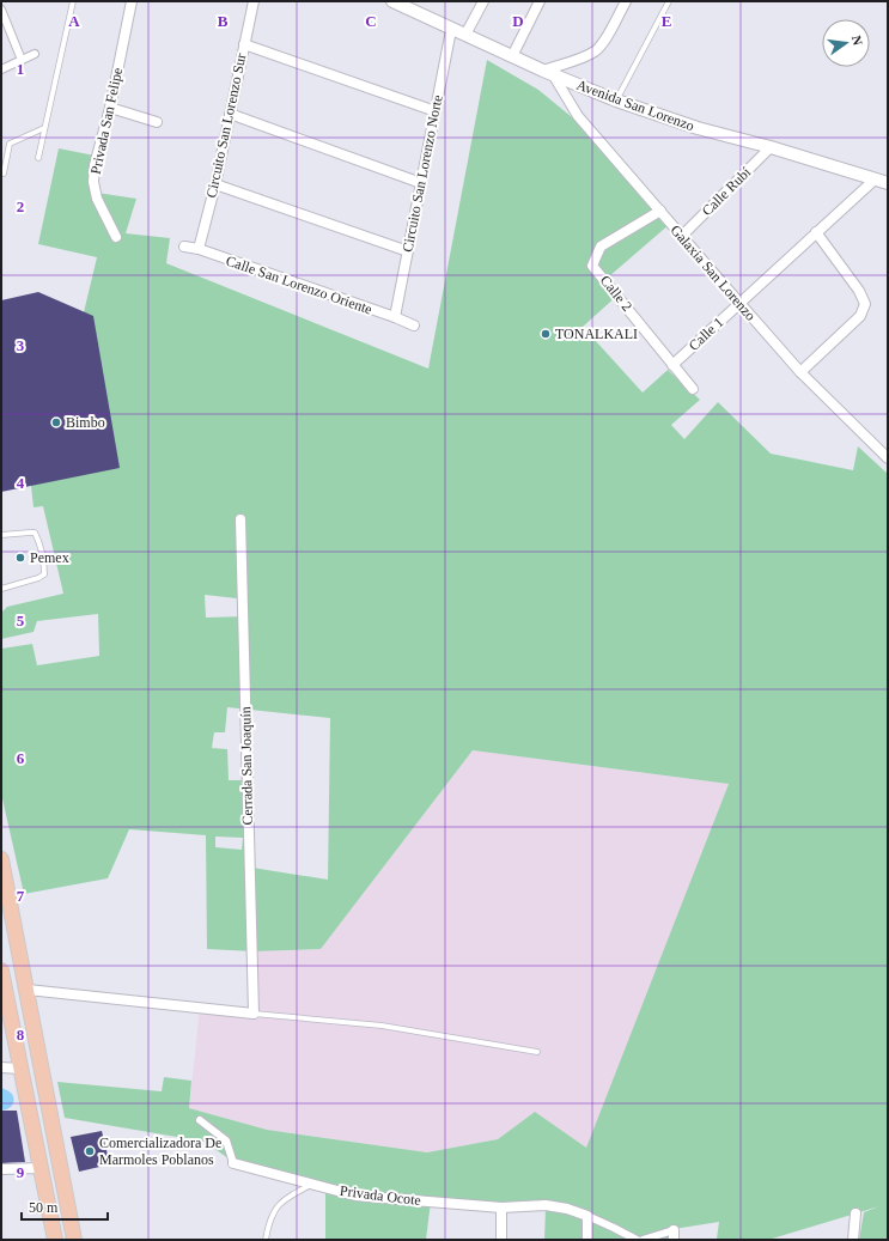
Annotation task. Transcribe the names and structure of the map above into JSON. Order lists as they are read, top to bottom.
{
  "streets": {
    "street": [
      "Avenida San Lorenzo",
      "Privada San Felipe",
      "Circuito San Lorenzo Sur",
      "Circuito San Lorenzo Norte",
      "Calle Rubí",
      "Galaxia San Lorenzo",
      "Calle San Lorenzo Oriente",
      "Calle 2",
      "Calle 1",
      "Cerrada San Joaquín",
      "Privada Ocote"
    ]
  },
  "crossings": [
    ["Avenida San Lorenzo", "Circuito San Lorenzo Norte"],
    ["Avenida San Lorenzo", "Calle Rubí"],
    ["Avenida San Lorenzo", "Galaxia San Lorenzo"],
    ["Avenida San Lorenzo", "Calle 1"],
    ["Circuito San Lorenzo Sur", "Calle San Lorenzo Oriente"],
    ["Circuito San Lorenzo Norte", "Calle San Lorenzo Oriente"],
    ["Calle Rubí", "Galaxia San Lorenzo"],
    ["Galaxia San Lorenzo", "Calle 2"],
    ["Galaxia San Lorenzo", "Calle 1"],
    ["Calle 2", "Calle 1"]
  ],
  "places": [
    "TONALKALI",
    "Bimbo",
    "Pemex",
    "Comercializadora De Marmoles Poblanos"
  ],
  "scale_bar": "50 m",
  "north": "right",
  "grid": {
    "columns": [
      "A",
      "B",
      "C",
      "D",
      "E"
    ],
    "rows": [
      "1",
      "2",
      "3",
      "4",
      "5",
      "6",
      "7",
      "8",
      "9"
    ]
  }
}
